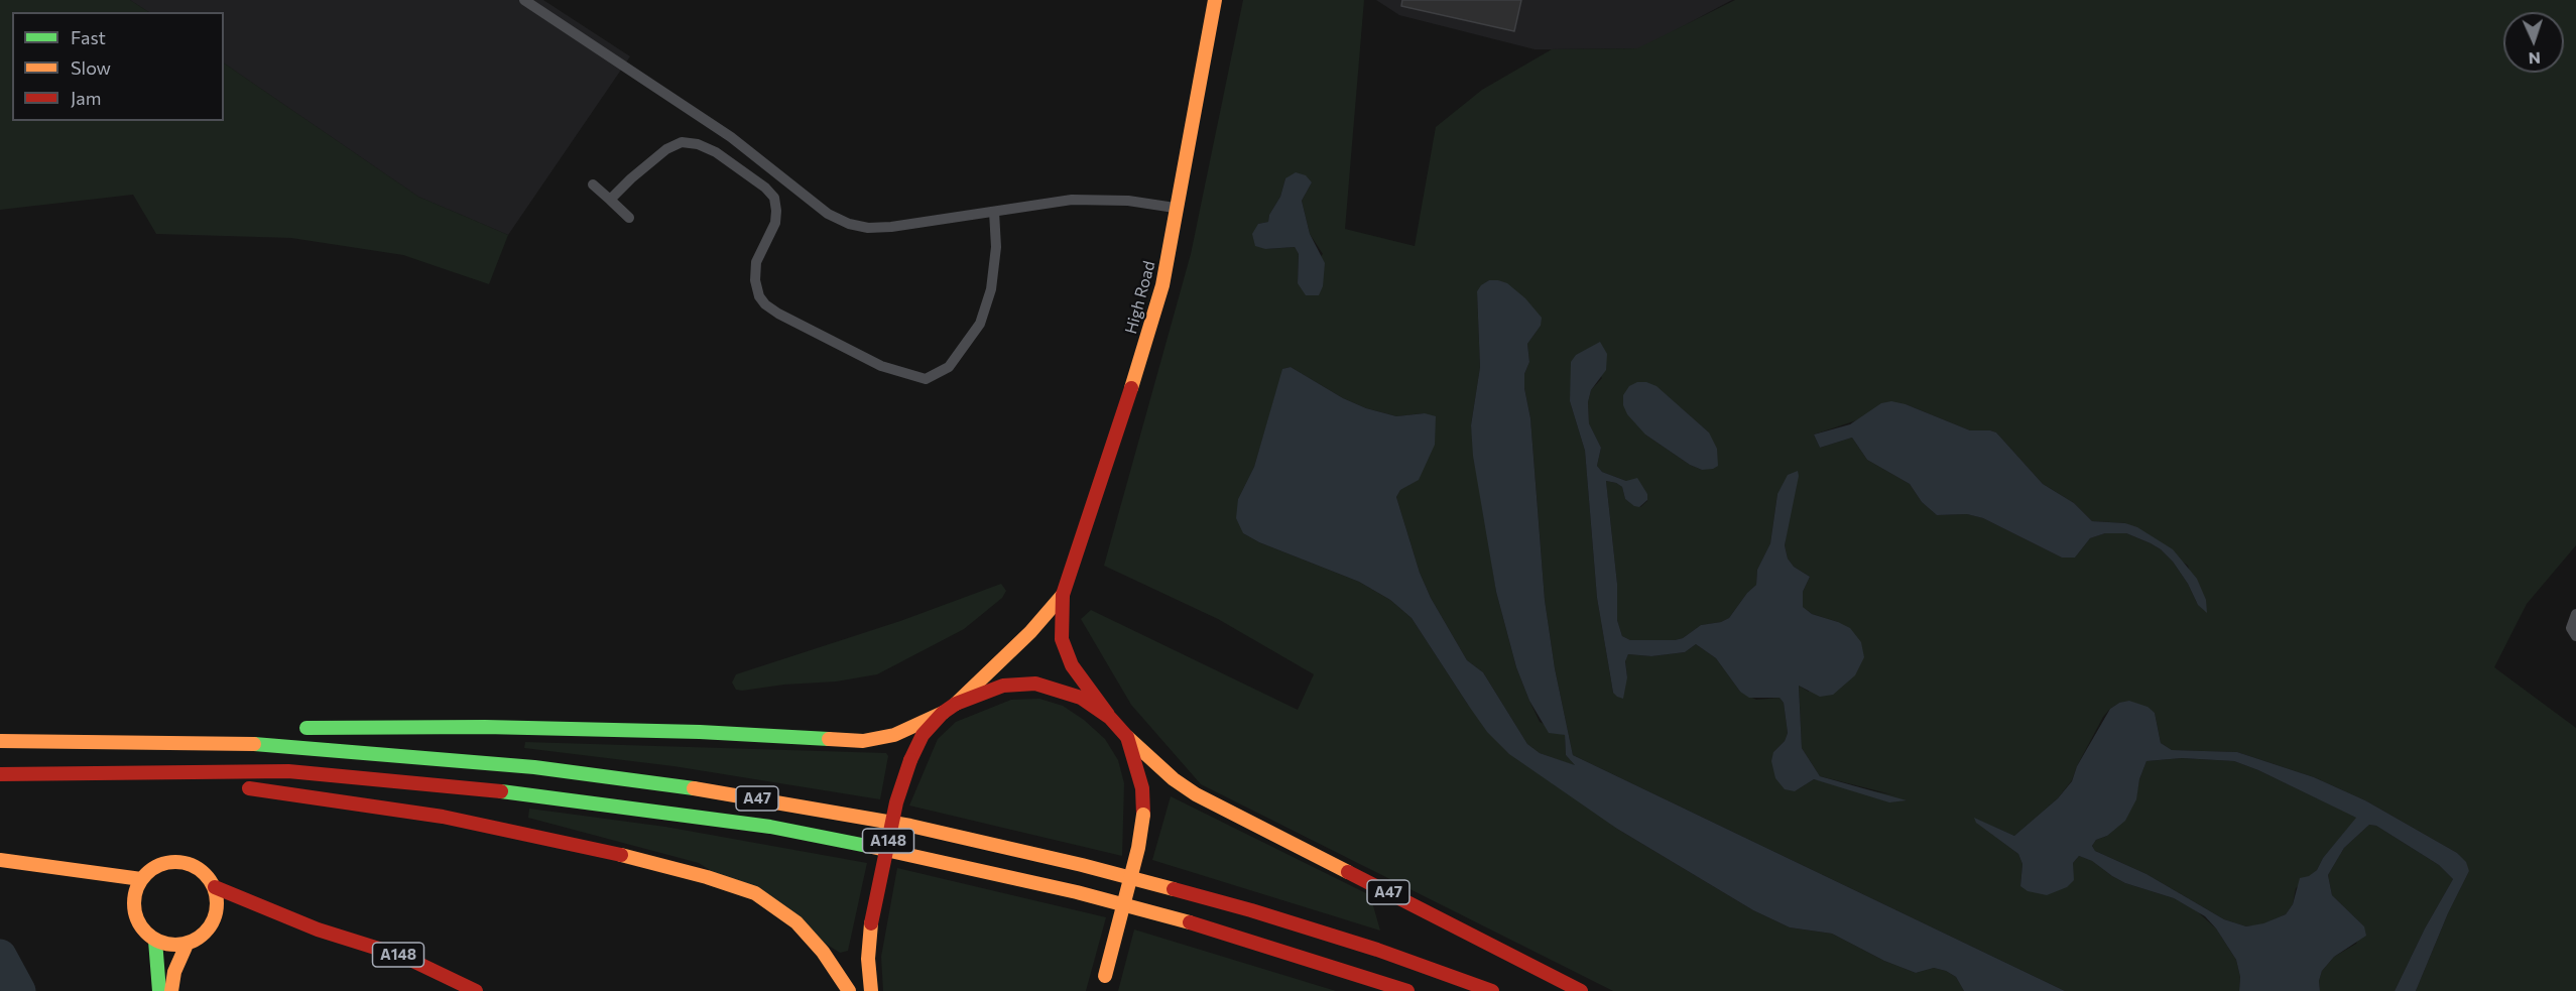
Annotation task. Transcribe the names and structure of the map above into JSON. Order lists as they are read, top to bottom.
{
  "streets": {
    "main road": ["High Road", "A47", "A148"]
  },
  "crossings": [
    ["High Road", "A148"],
    ["A47", "A148"]
  ],
  "legend": ["Fast", "Slow", "Jam"],
  "north": "bottom"
}
